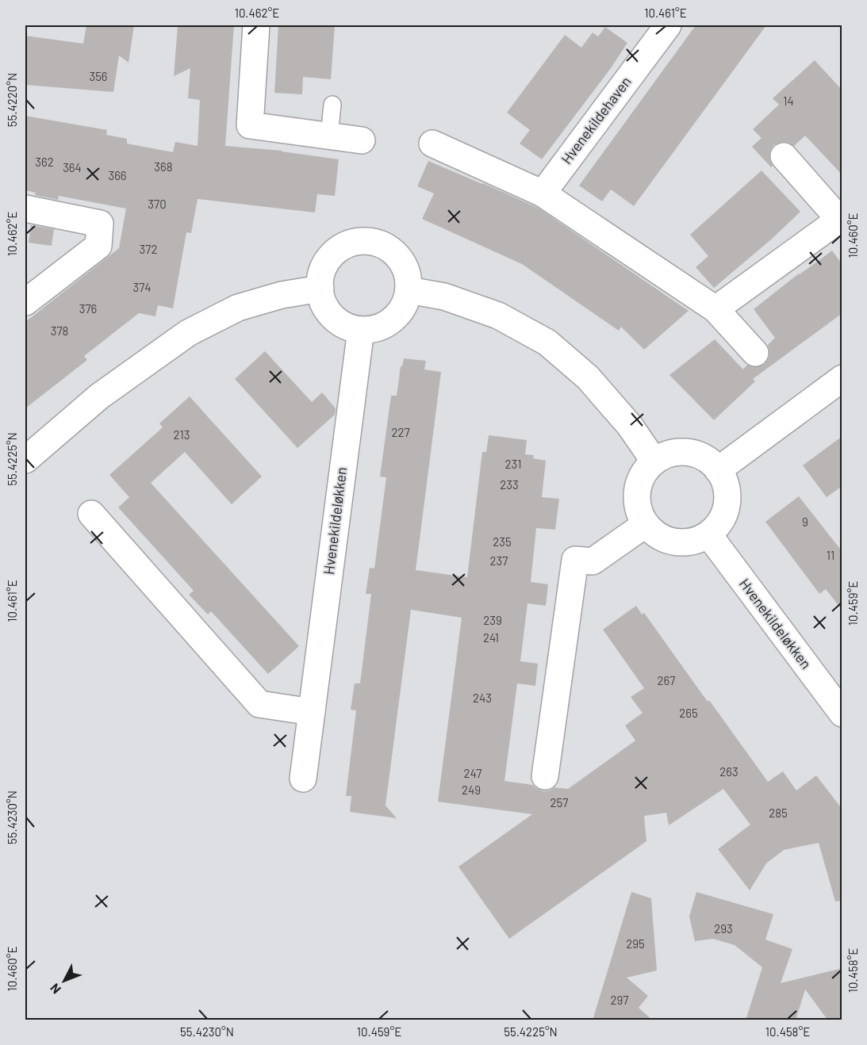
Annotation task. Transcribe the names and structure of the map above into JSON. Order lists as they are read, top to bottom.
{
  "streets": {
    "street": ["Hvenekildehaven", "Hvenekildeløkken"]
  },
  "house_numbers": [
    "356",
    "14",
    "362",
    "368",
    "364",
    "366",
    "370",
    "372",
    "374",
    "376",
    "378",
    "227",
    "213",
    "231",
    "233",
    "9",
    "235",
    "11",
    "237",
    "239",
    "241",
    "267",
    "243",
    "265",
    "263",
    "247",
    "249",
    "257",
    "285",
    "293",
    "295",
    "297"
  ],
  "north": "bottom left",
  "coordinates": [
    "10.462°E",
    "10.461°E",
    "55.4220°N",
    "10.460°E",
    "55.4225°N",
    "10.459°E",
    "55.4230°N",
    "10.458°E"
  ]
}
